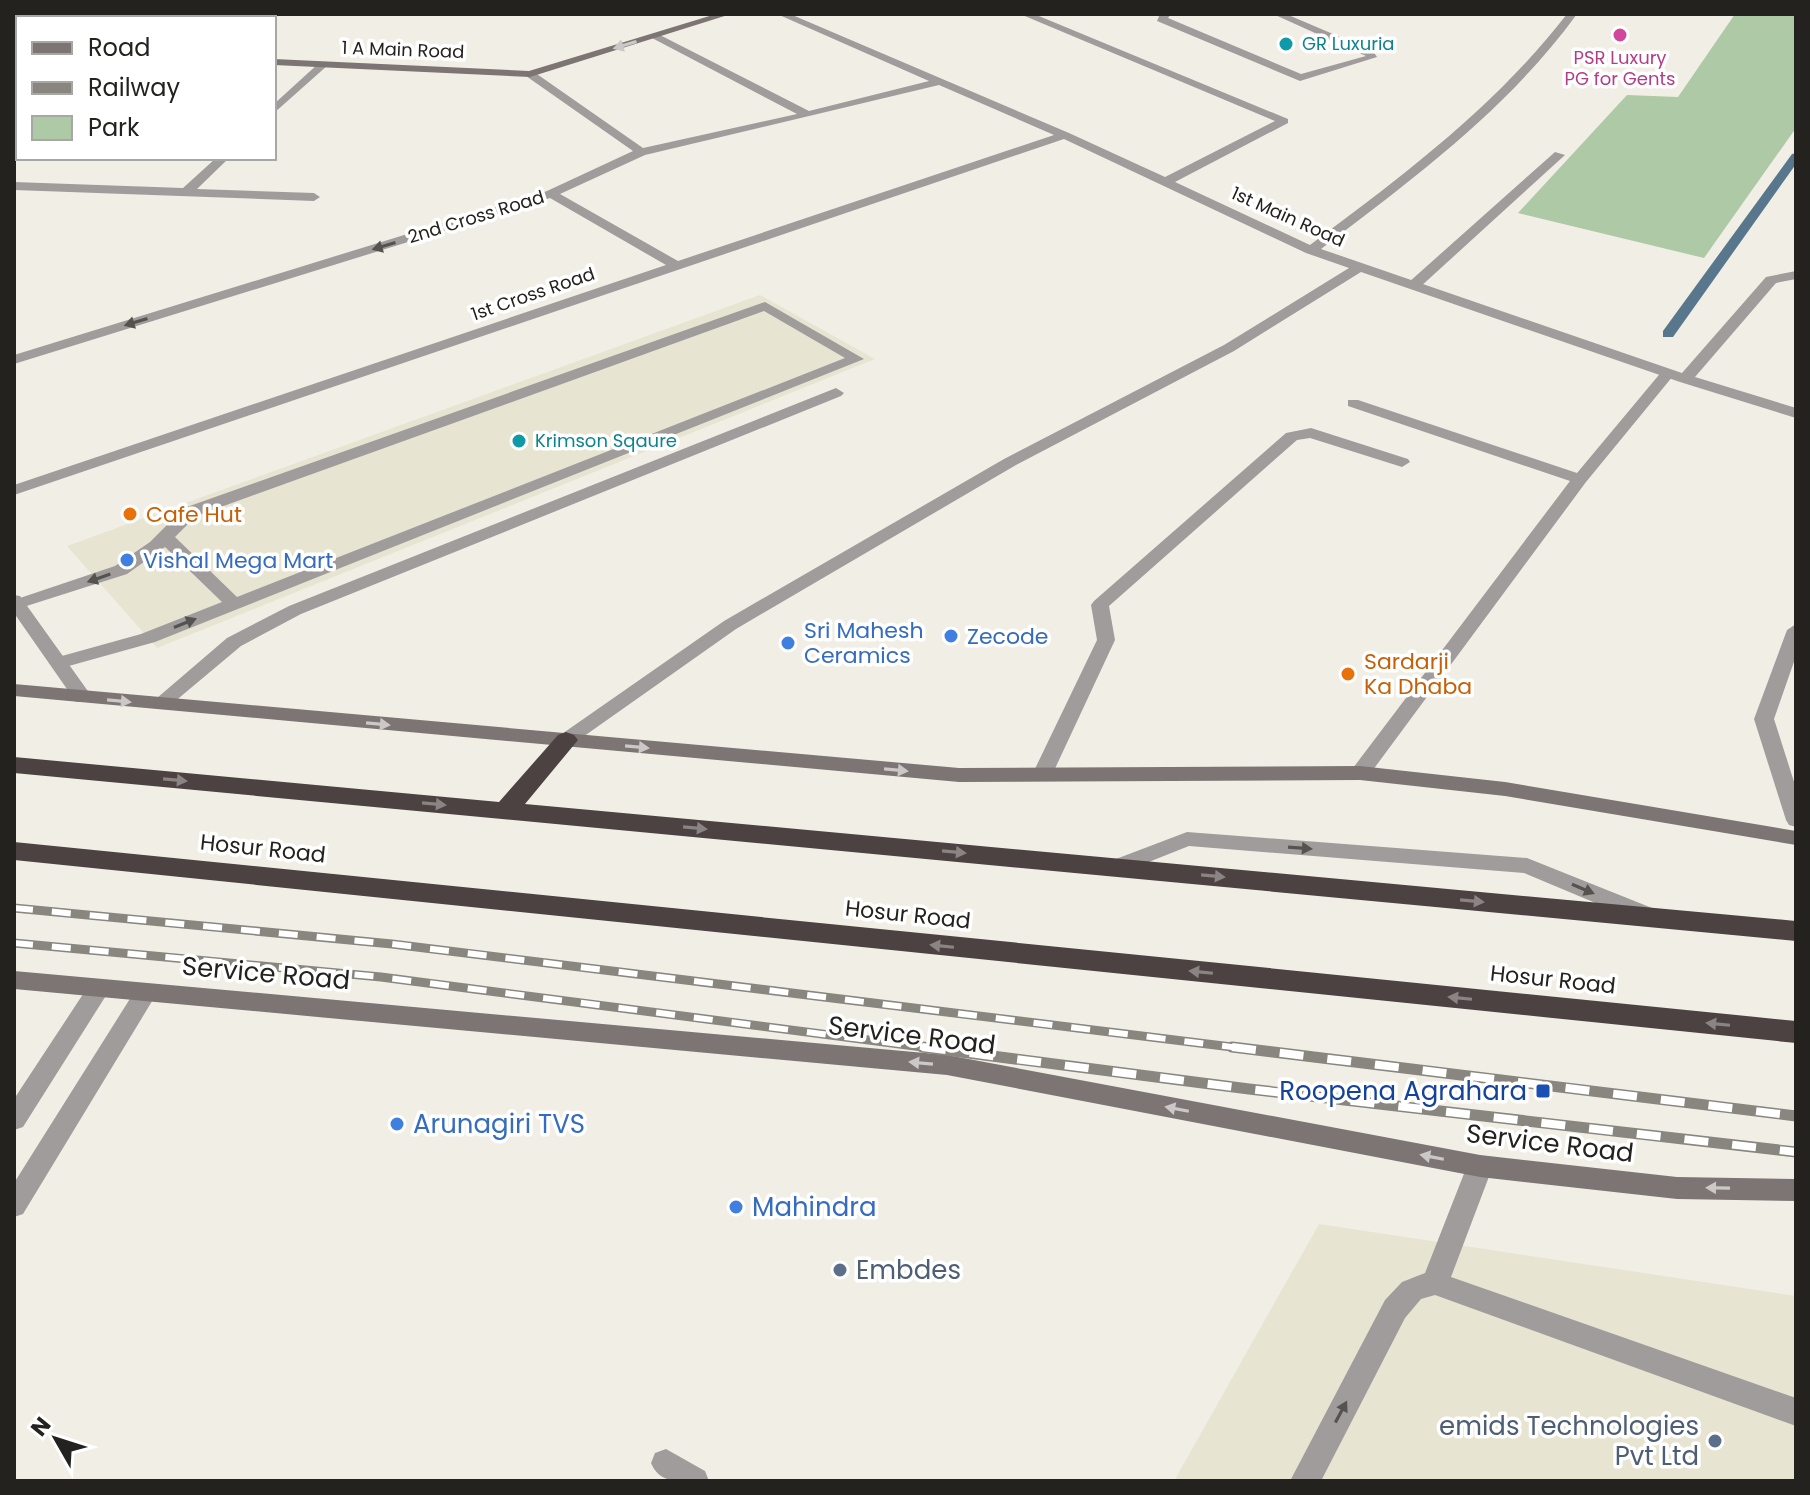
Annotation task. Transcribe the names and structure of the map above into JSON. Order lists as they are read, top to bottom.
{
  "streets": {
    "highway": ["Hosur Road"],
    "street": [
      "1 A Main Road",
      "2nd Cross Road",
      "1st Main Road",
      "1st Cross Road",
      "Service Road"
    ]
  },
  "crossings": [
    ["2nd Cross Road", "1st Main Road"],
    ["1st Main Road", "1st Cross Road"]
  ],
  "one_way": ["Service Road"],
  "places": {
    "other": [
      "PSR Luxury PG for Gents",
      "GR Luxuria",
      "Krimson Sqaure",
      "Cafe Hut",
      "Vishal Mega Mart",
      "Zecode",
      "Sri Mahesh Ceramics",
      "Sardarji Ka Dhaba",
      "Arunagiri TVS",
      "Mahindra",
      "Embdes",
      "emids Technologies Pvt Ltd"
    ],
    "transit": ["Roopena Agrahara"]
  },
  "legend": ["Road", "Railway", "Park"],
  "north": "top left"
}
